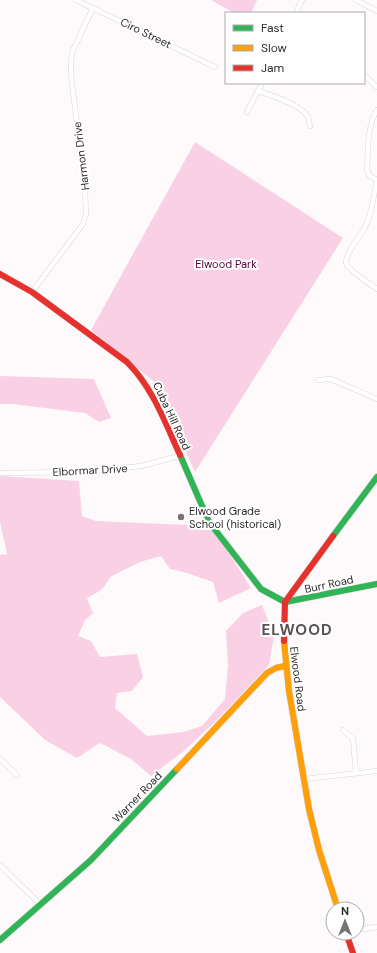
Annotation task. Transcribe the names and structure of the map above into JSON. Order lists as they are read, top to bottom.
{
  "streets": {
    "main road": [
      "Cuba Hill Road",
      "Burr Road",
      "Elwood Road",
      "Warner Road"
    ],
    "street": ["Ciro Street", "Harmon Drive", "Elbormar Drive"]
  },
  "crossings": [
    ["Ciro Street", "Harmon Drive"],
    ["Harmon Drive", "Cuba Hill Road"],
    ["Cuba Hill Road", "Elbormar Drive"],
    ["Cuba Hill Road", "Burr Road"],
    ["Cuba Hill Road", "Elwood Road"],
    ["Burr Road", "Elwood Road"],
    ["Elwood Road", "Warner Road"]
  ],
  "districts": ["ELWOOD"],
  "parks": ["Elwood Park"],
  "places": ["Elwood Grade School (historical)"],
  "legend": ["Fast", "Slow", "Jam"],
  "north": "top"
}
